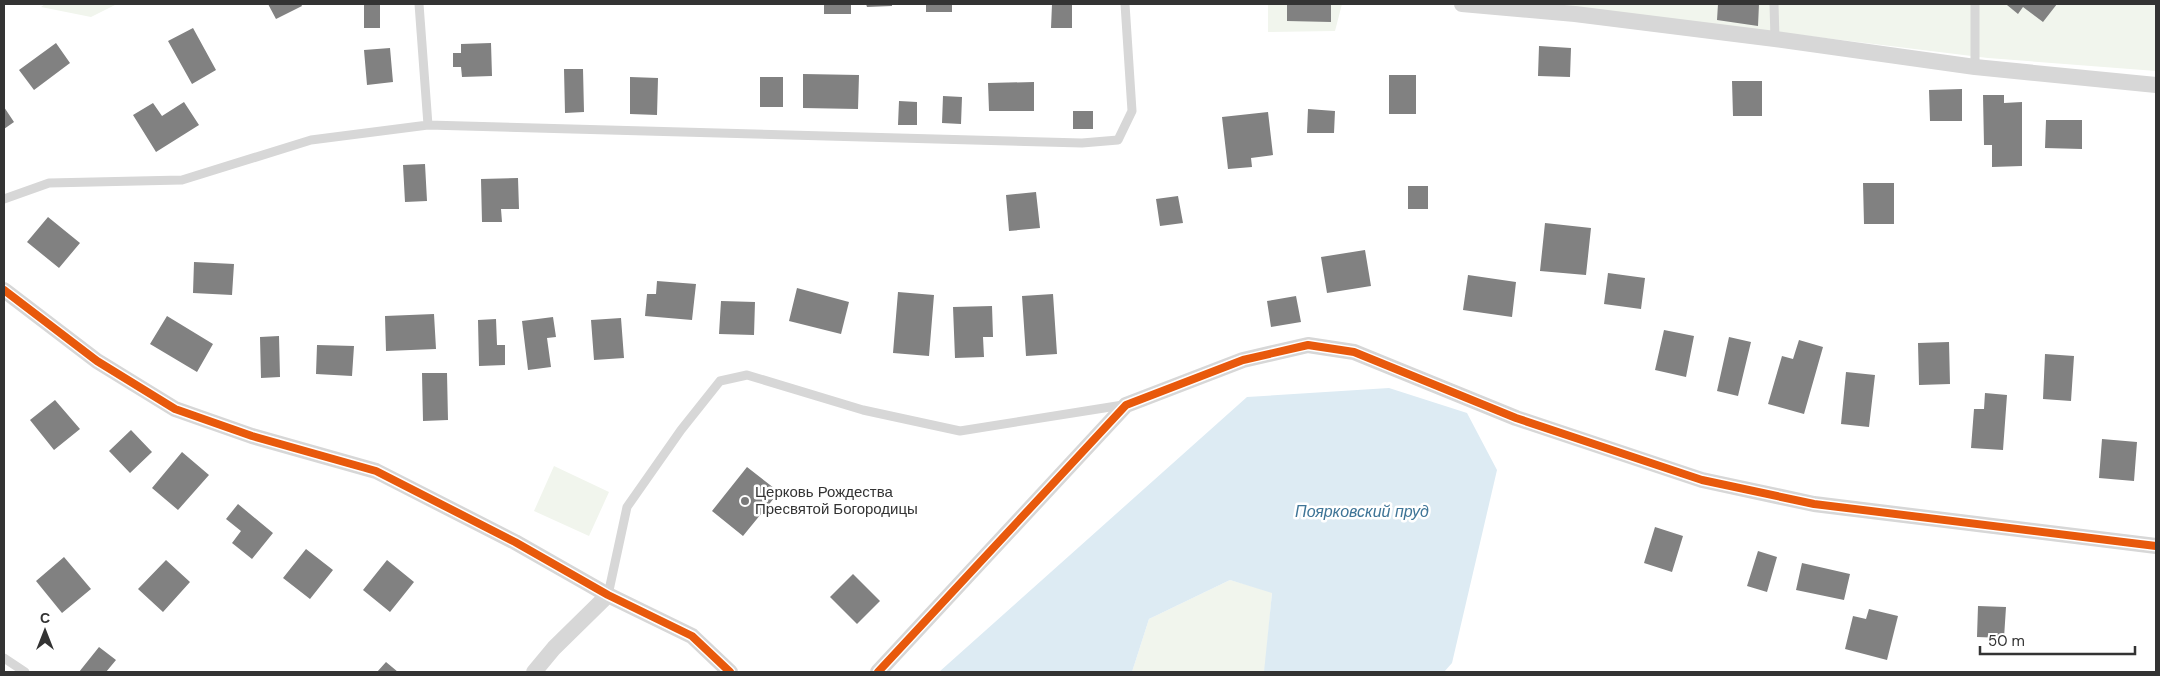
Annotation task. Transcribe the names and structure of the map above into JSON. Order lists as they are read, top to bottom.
{
  "water": ["Поярковский пруд"],
  "places": ["Церковь Рождества Пресвятой Богородицы"],
  "scale_bar": "50 m",
  "north": "top"
}
